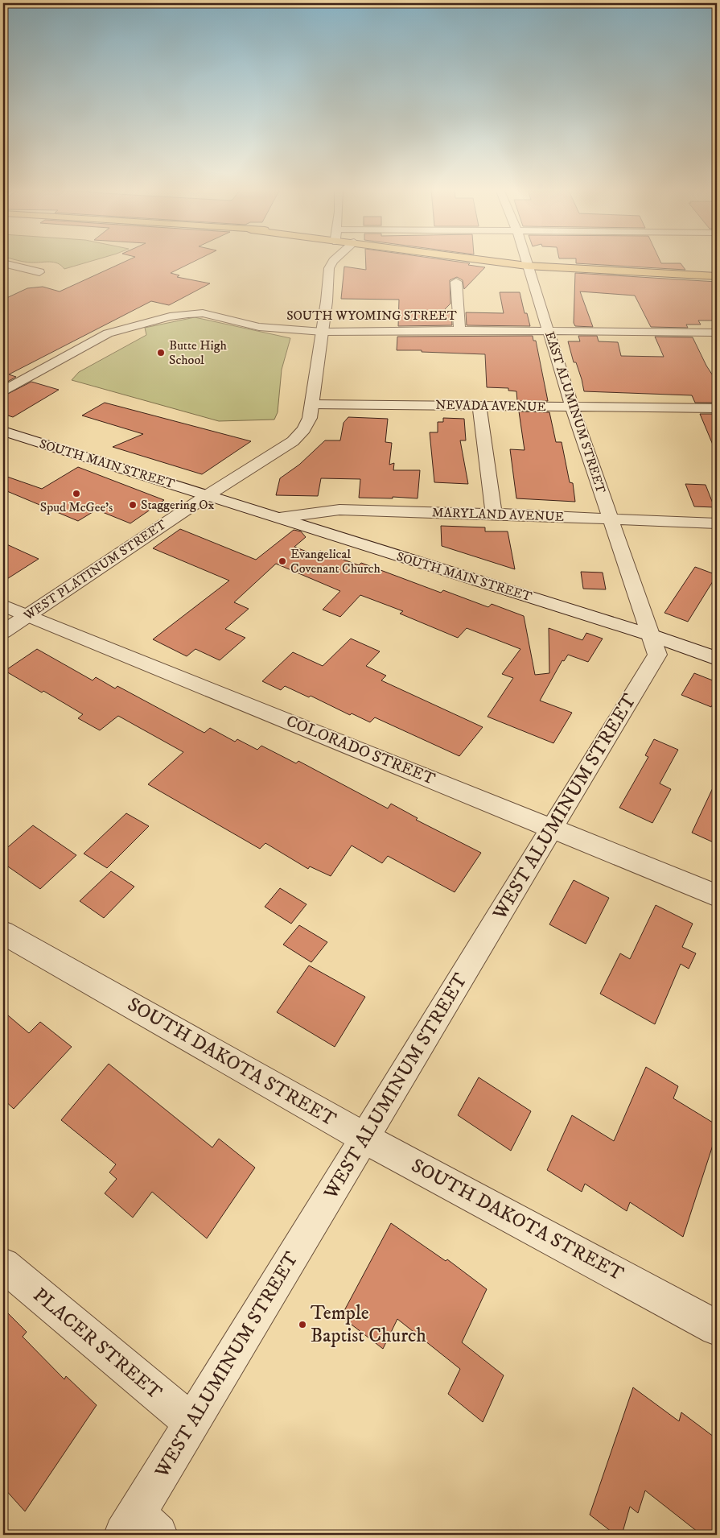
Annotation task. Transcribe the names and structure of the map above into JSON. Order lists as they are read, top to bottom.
{
  "streets": {
    "street": [
      "SOUTH WYOMING STREET",
      "NEVADA AVENUE",
      "EAST ALUMINUM STREET",
      "SOUTH MAIN STREET",
      "MARYLAND AVENUE",
      "WEST PLATINUM STREET",
      "COLORADO STREET",
      "WEST ALUMINUM STREET",
      "SOUTH DAKOTA STREET",
      "PLACER STREET"
    ]
  },
  "crossings": [
    ["SOUTH WYOMING STREET", "EAST ALUMINUM STREET"],
    ["SOUTH WYOMING STREET", "WEST PLATINUM STREET"],
    ["NEVADA AVENUE", "EAST ALUMINUM STREET"],
    ["NEVADA AVENUE", "WEST PLATINUM STREET"],
    ["EAST ALUMINUM STREET", "SOUTH MAIN STREET"],
    ["EAST ALUMINUM STREET", "MARYLAND AVENUE"],
    ["EAST ALUMINUM STREET", "WEST ALUMINUM STREET"],
    ["SOUTH MAIN STREET", "MARYLAND AVENUE"],
    ["SOUTH MAIN STREET", "WEST PLATINUM STREET"],
    ["SOUTH MAIN STREET", "WEST ALUMINUM STREET"],
    ["WEST PLATINUM STREET", "COLORADO STREET"],
    ["COLORADO STREET", "WEST ALUMINUM STREET"],
    ["WEST ALUMINUM STREET", "SOUTH DAKOTA STREET"],
    ["WEST ALUMINUM STREET", "PLACER STREET"]
  ],
  "places": [
    "Butte High School",
    "Spud McGee's",
    "Staggering Ox",
    "Evangelical Covenant Church",
    "Temple Baptist Church"
  ]
}
